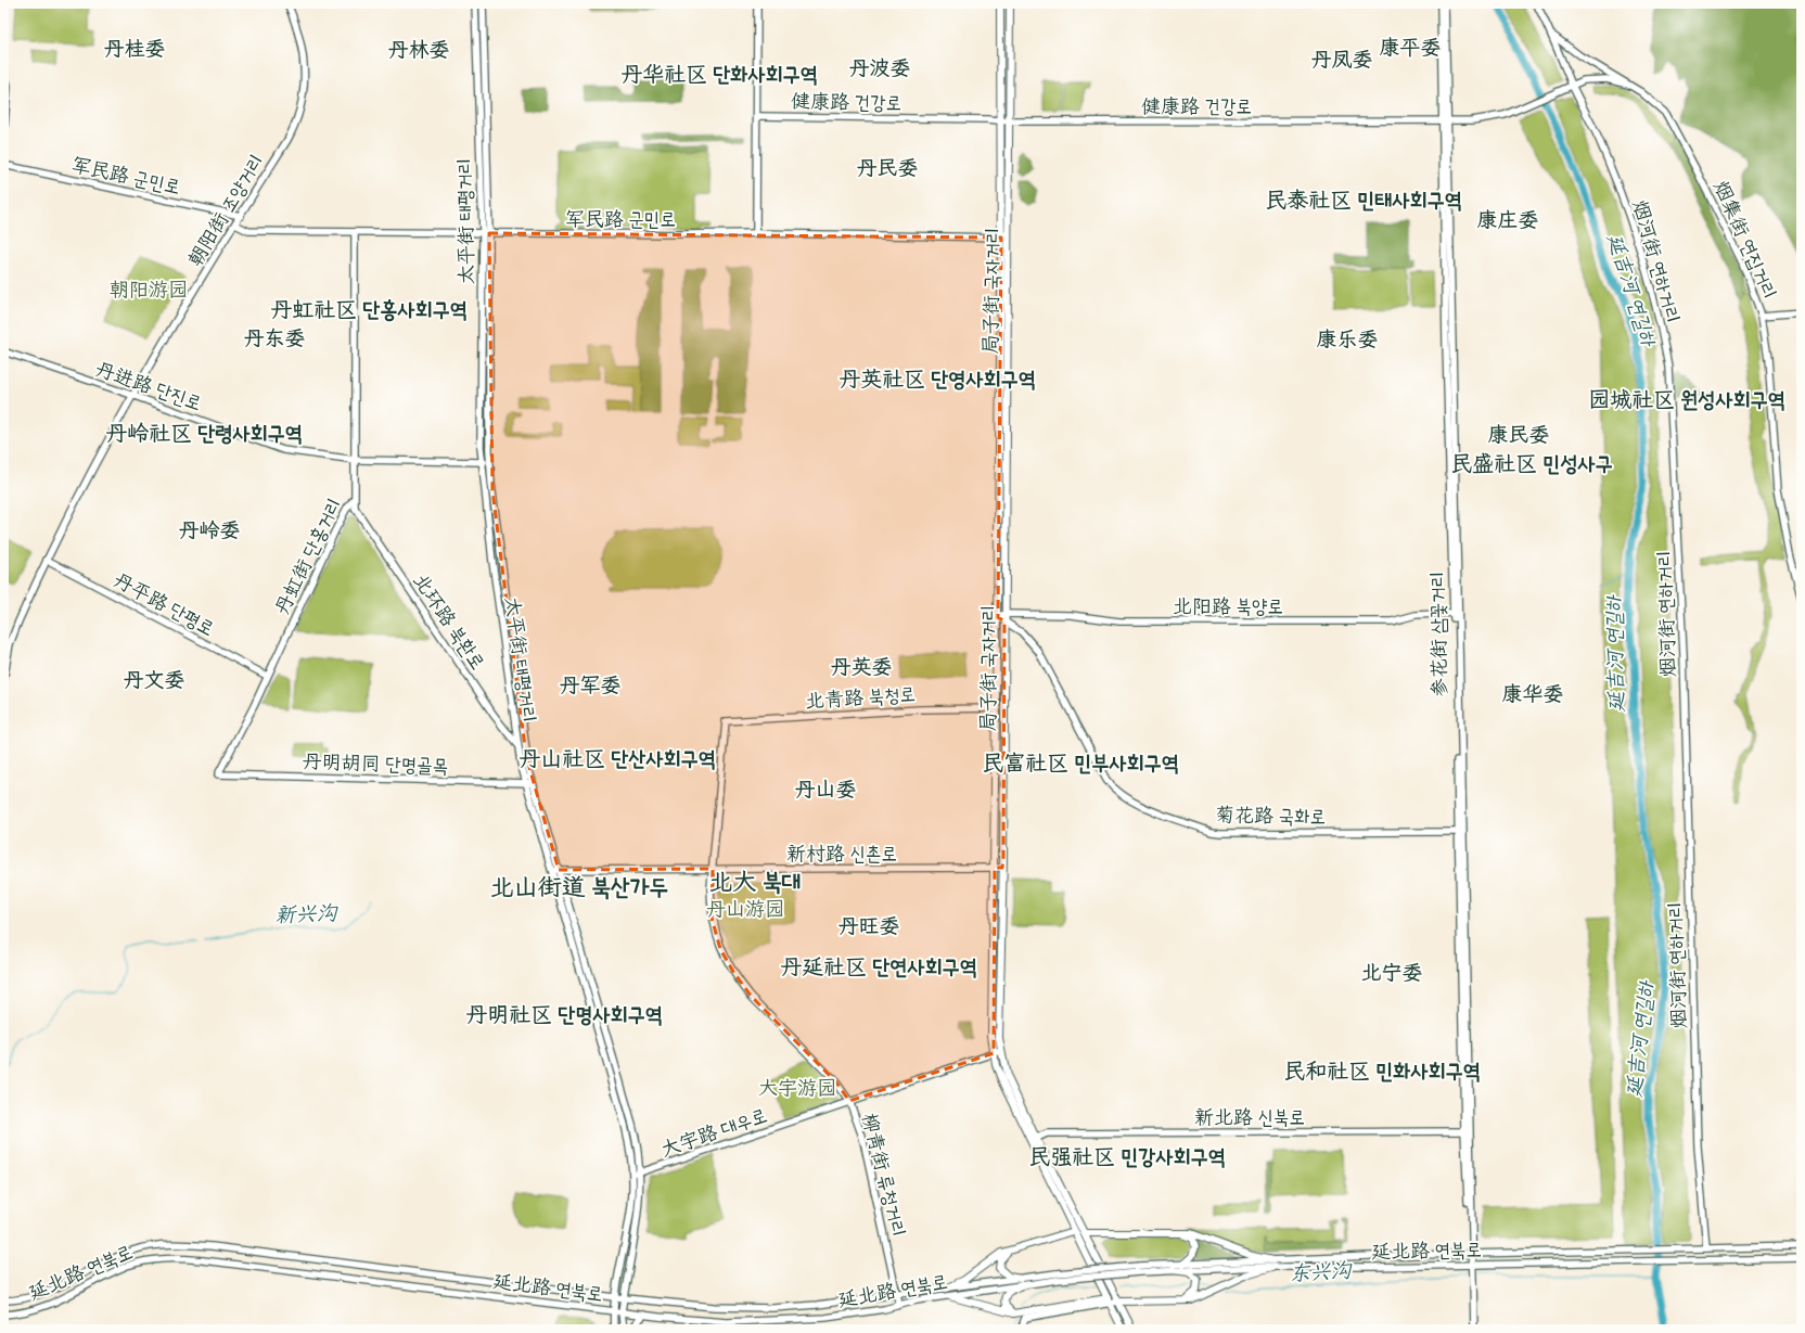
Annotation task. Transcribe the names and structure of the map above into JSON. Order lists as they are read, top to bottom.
{
  "streets": {
    "main road": [
      "健康路 건강로",
      "军民路 군민로",
      "朝阳街 조양거리",
      "太平街 태평거리",
      "烟集街 연집거리",
      "烟河街 연하거리",
      "局子街 국자거리",
      "丹进路 단진로",
      "丹虹街 단홍거리",
      "丹平路 단평로",
      "北阳路 북양로",
      "北环路 북환로",
      "参花街 삼꽃거리",
      "北青路 북청로",
      "丹明胡同 단명골목",
      "菊花路 국화로",
      "新村路 신촌로",
      "新北路 신북로",
      "大宇路 대우로",
      "柳青街 류청거리",
      "延北路 연북로"
    ]
  },
  "crossings": [
    ["健康路 건강로", "烟集街 연집거리"],
    ["健康路 건강로", "烟河街 연하거리"],
    ["健康路 건강로", "局子街 국자거리"],
    ["健康路 건강로", "参花街 삼꽃거리"],
    ["军民路 군민로", "朝阳街 조양거리"],
    ["军民路 군민로", "太平街 태평거리"],
    ["军民路 군민로", "局子街 국자거리"],
    ["军民路 군민로", "丹虹街 단홍거리"],
    ["朝阳街 조양거리", "丹进路 단진로"],
    ["朝阳街 조양거리", "丹平路 단평로"],
    ["太平街 태평거리", "丹进路 단진로"],
    ["太平街 태평거리", "北环路 북환로"],
    ["太平街 태평거리", "丹明胡同 단명골목"],
    ["太平街 태평거리", "新村路 신촌로"],
    ["太平街 태평거리", "大宇路 대우로"],
    ["太平街 태평거리", "延北路 연북로"],
    ["烟集街 연집거리", "烟河街 연하거리"],
    ["烟河街 연하거리", "延北路 연북로"],
    ["局子街 국자거리", "北阳路 북양로"],
    ["局子街 국자거리", "北青路 북청로"],
    ["局子街 국자거리", "菊花路 국화로"],
    ["局子街 국자거리", "新村路 신촌로"],
    ["局子街 국자거리", "新北路 신북로"],
    ["局子街 국자거리", "大宇路 대우로"],
    ["丹进路 단진로", "丹虹街 단홍거리"],
    ["丹虹街 단홍거리", "丹平路 단평로"],
    ["丹虹街 단홍거리", "北环路 북환로"],
    ["丹虹街 단홍거리", "丹明胡同 단명골목"],
    ["北阳路 북양로", "参花街 삼꽃거리"],
    ["参花街 삼꽃거리", "菊花路 국화로"],
    ["参花街 삼꽃거리", "新北路 신북로"],
    ["参花街 삼꽃거리", "延北路 연북로"],
    ["北青路 북청로", "柳青街 류청거리"],
    ["新村路 신촌로", "柳青街 류청거리"],
    ["大宇路 대우로", "柳青街 류청거리"],
    ["柳青街 류청거리", "延北路 연북로"]
  ],
  "districts": [
    "康平委",
    "丹桂委",
    "丹林委",
    "丹凤委",
    "丹波委",
    "丹华社区 단화사회구역",
    "丹民委",
    "民泰社区 민태사회구역",
    "康庄委",
    "丹虹社区 단홍사회구역",
    "丹东委",
    "康乐委",
    "丹英社区 단영사회구역",
    "园城社区 원성사회구역",
    "丹岭社区 단령사회구역",
    "康民委",
    "民盛社区 민성사구",
    "丹岭委",
    "丹英委",
    "丹文委",
    "丹军委",
    "康华委",
    "丹山社区 단산사회구역",
    "民富社区 민부사회구역",
    "丹山委",
    "北大 북대",
    "北山街道 북산가두",
    "丹旺委",
    "丹延社区 단연사회구역",
    "北宁委",
    "丹明社区 단명사회구역",
    "民和社区 민화사회구역",
    "民强社区 민강사회구역"
  ],
  "water": ["延吉河 연길하", "新兴沟", "东兴沟"],
  "parks": ["朝阳游园", "丹山游园", "大宇游园"]
}
